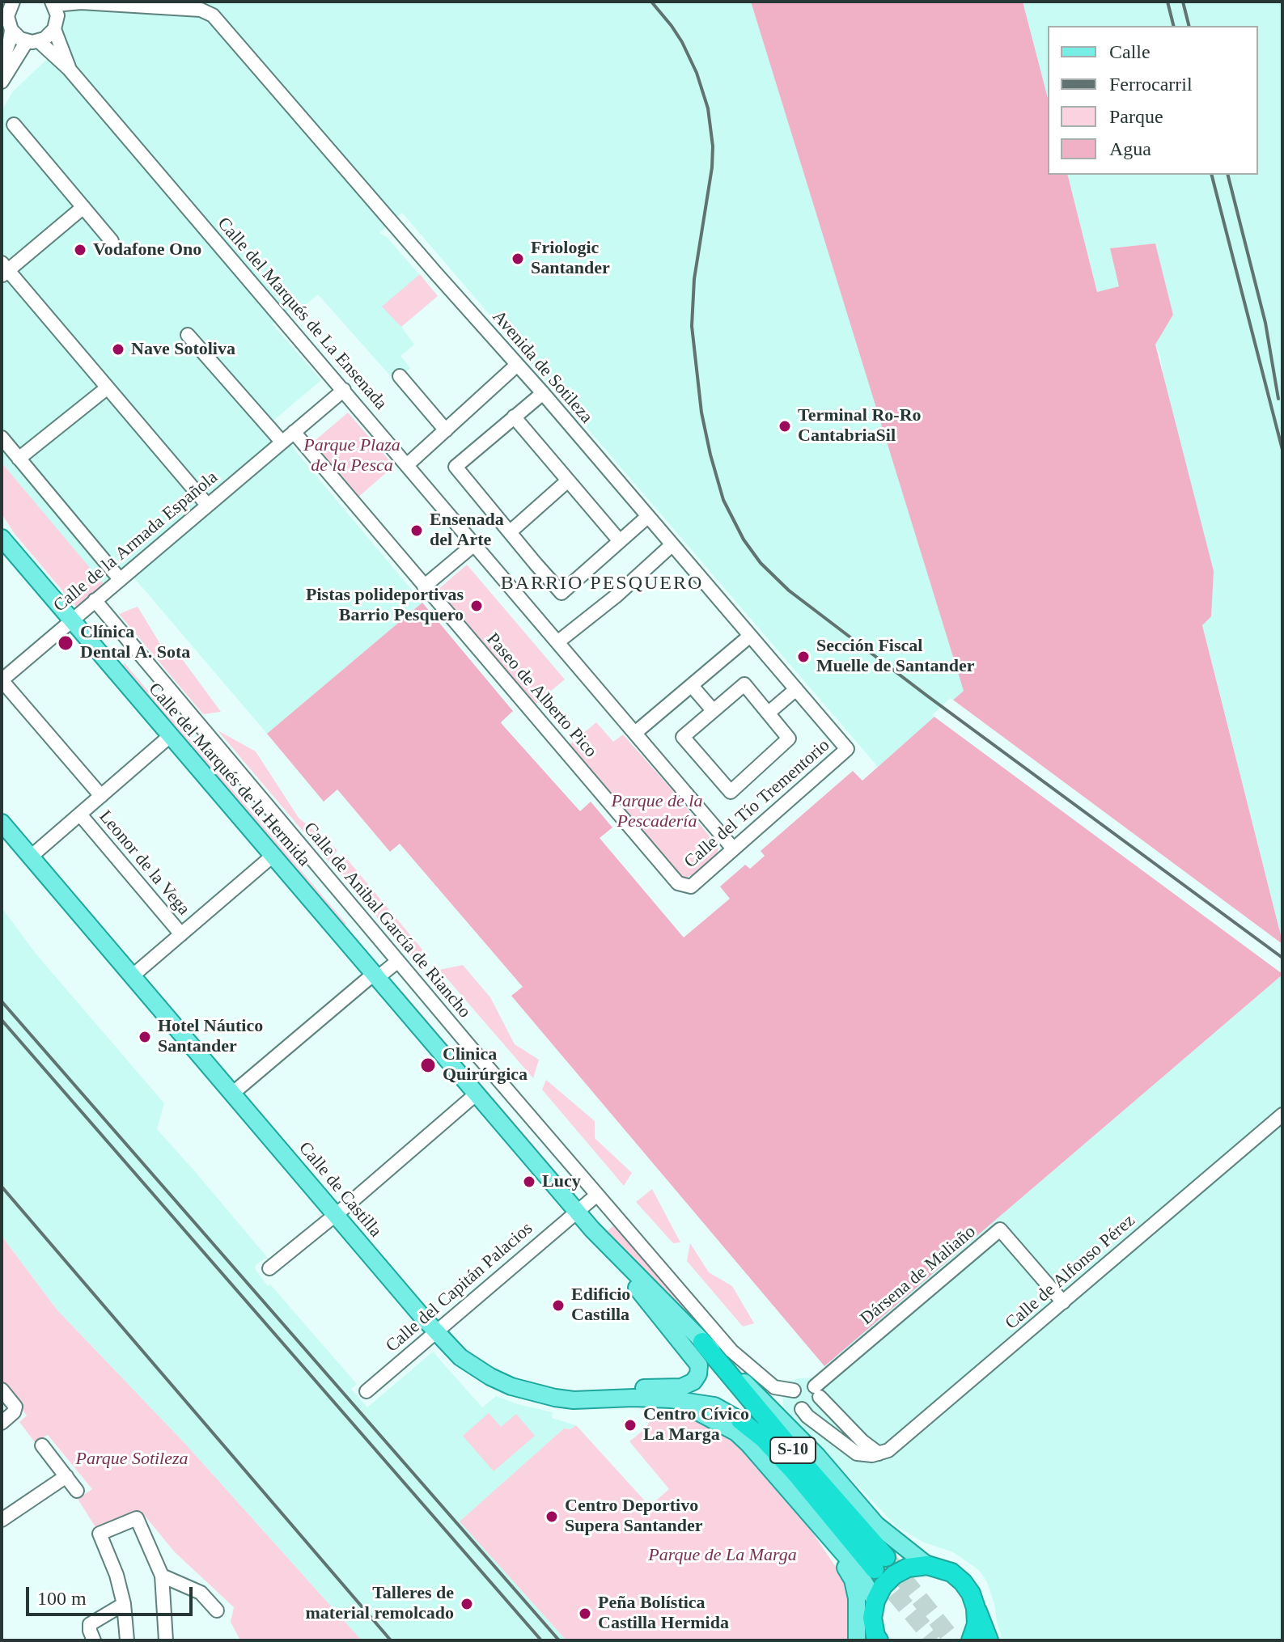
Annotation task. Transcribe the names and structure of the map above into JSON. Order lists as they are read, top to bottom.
{
  "streets": {
    "highway": ["S-10"],
    "main road": ["Calle del Marqués de la Hermida", "Calle de Castilla"],
    "street": [
      "Calle del Marqués de La Ensenada",
      "Avenida de Sotileza",
      "Calle de la Armada Española",
      "Paseo de Alberto Pico",
      "Calle del Tío Trementorio",
      "Leonor de la Vega",
      "Calle de Anibal García de Riancho",
      "Calle de Alfonso Pérez",
      "Dársena de Maliaño",
      "Calle del Capitán Palacios"
    ]
  },
  "crossings": [
    ["Calle del Marqués de La Ensenada", "Calle de la Armada Española"],
    ["Calle del Marqués de La Ensenada", "Calle del Tío Trementorio"],
    ["Avenida de Sotileza", "Calle del Tío Trementorio"],
    ["Calle de la Armada Española", "Paseo de Alberto Pico"],
    ["Calle de la Armada Española", "Calle del Marqués de la Hermida"],
    ["Calle de la Armada Española", "Calle de Anibal García de Riancho"],
    ["Paseo de Alberto Pico", "Calle del Tío Trementorio"],
    ["Calle del Marqués de la Hermida", "Calle del Capitán Palacios"],
    ["Calle del Marqués de la Hermida", "S-10"],
    ["Calle de Castilla", "Calle del Capitán Palacios"],
    ["Calle de Castilla", "S-10"],
    ["Calle de Alfonso Pérez", "Dársena de Maliaño"]
  ],
  "districts": ["BARRIO PESQUERO"],
  "parks": [
    "Parque Plaza de la Pesca",
    "Parque de la Pescadería",
    "Parque Sotileza",
    "Parque de La Marga"
  ],
  "places": [
    "Vodafone Ono",
    "Friologic Santander",
    "Nave Sotoliva",
    "Terminal Ro-Ro CantabriaSil",
    "Ensenada del Arte",
    "Pistas polideportivas Barrio Pesquero",
    "Clínica Dental A. Sota",
    "Sección Fiscal Muelle de Santander",
    "Hotel Náutico Santander",
    "Clinica Quirúrgica",
    "Lucy",
    "Edificio Castilla",
    "Centro Cívico La Marga",
    "Centro Deportivo Supera Santander",
    "Talleres de material remolcado",
    "Peña Bolística Castilla Hermida"
  ],
  "legend": [
    "Calle",
    "Ferrocarril",
    "Parque",
    "Agua"
  ],
  "scale_bar": "100 m"
}
